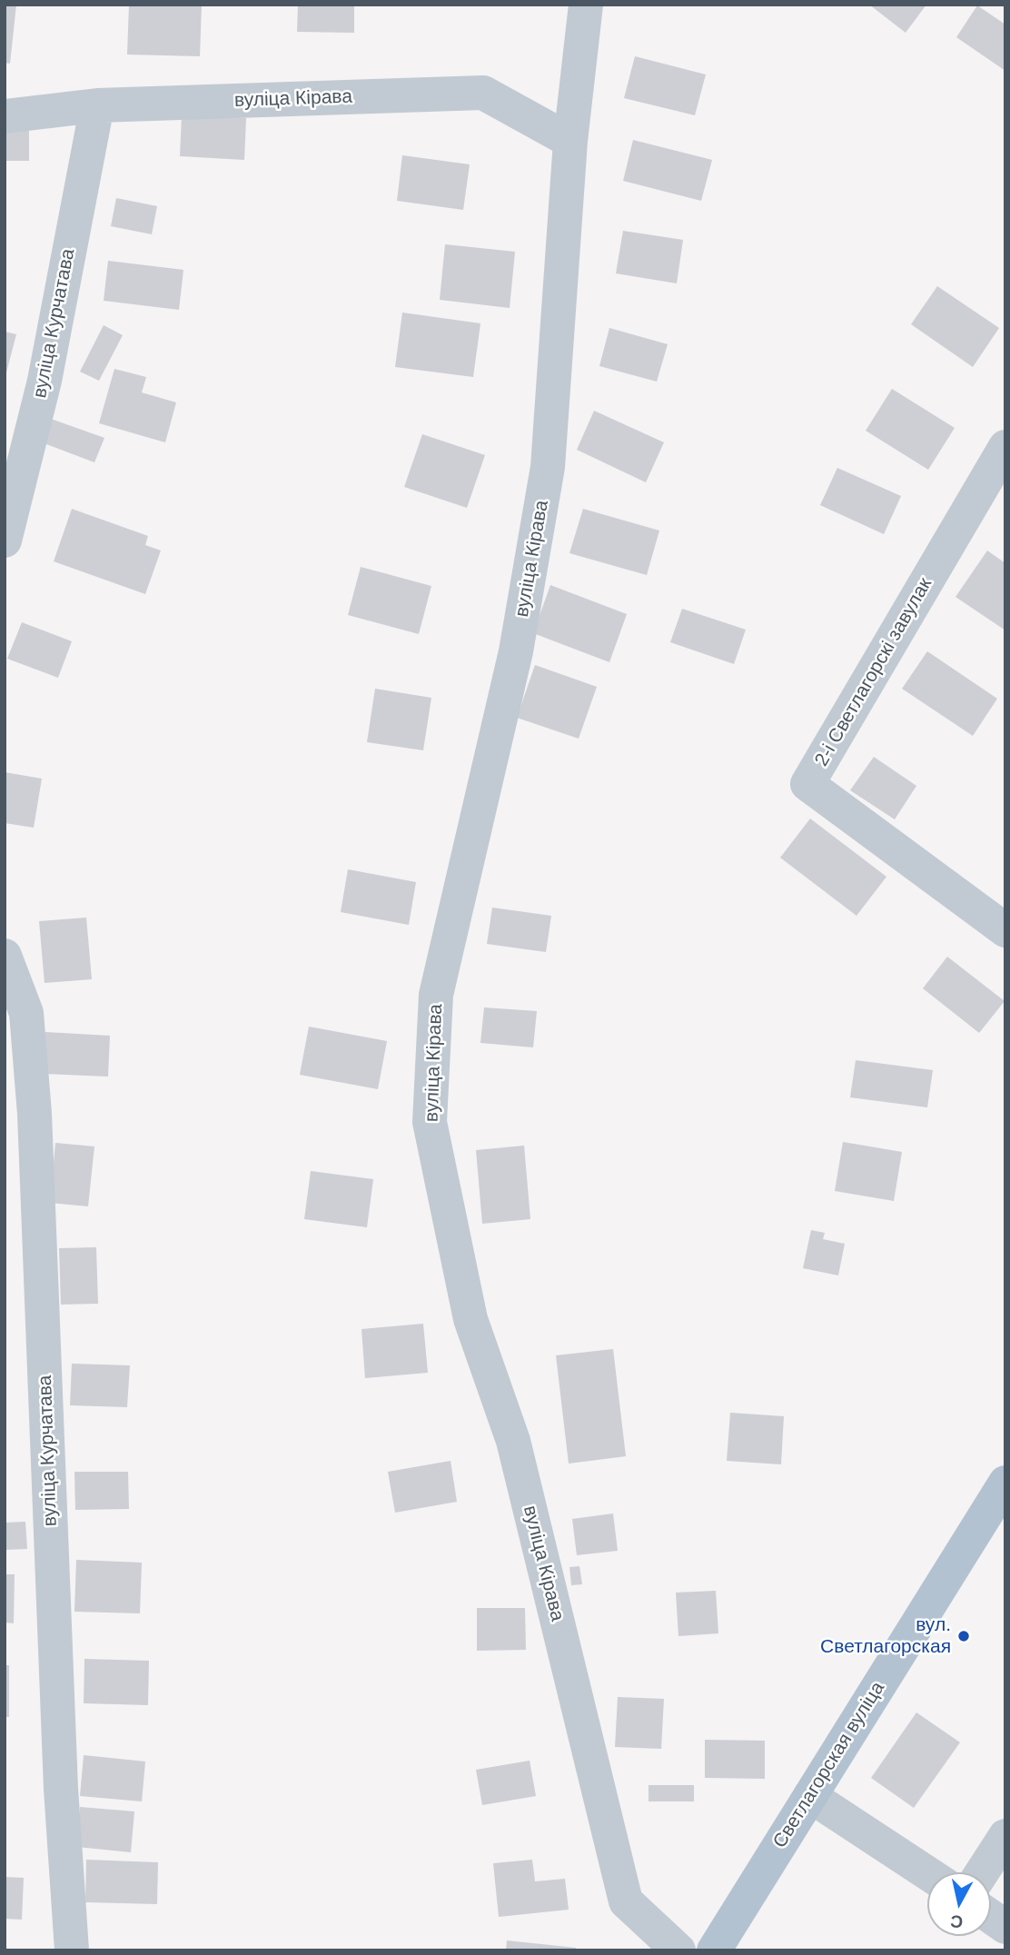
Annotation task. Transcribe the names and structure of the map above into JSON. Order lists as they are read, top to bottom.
{
  "streets": {
    "main road": ["Светлагорская вуліца"],
    "street": ["вуліца Кірава", "вуліца Курчатава", "2-і Светлагорскі завулак"]
  },
  "crossings": [
    ["вуліца Кірава", "вуліца Курчатава"]
  ],
  "places": ["вул. Светлагорская"],
  "north": "bottom"
}
